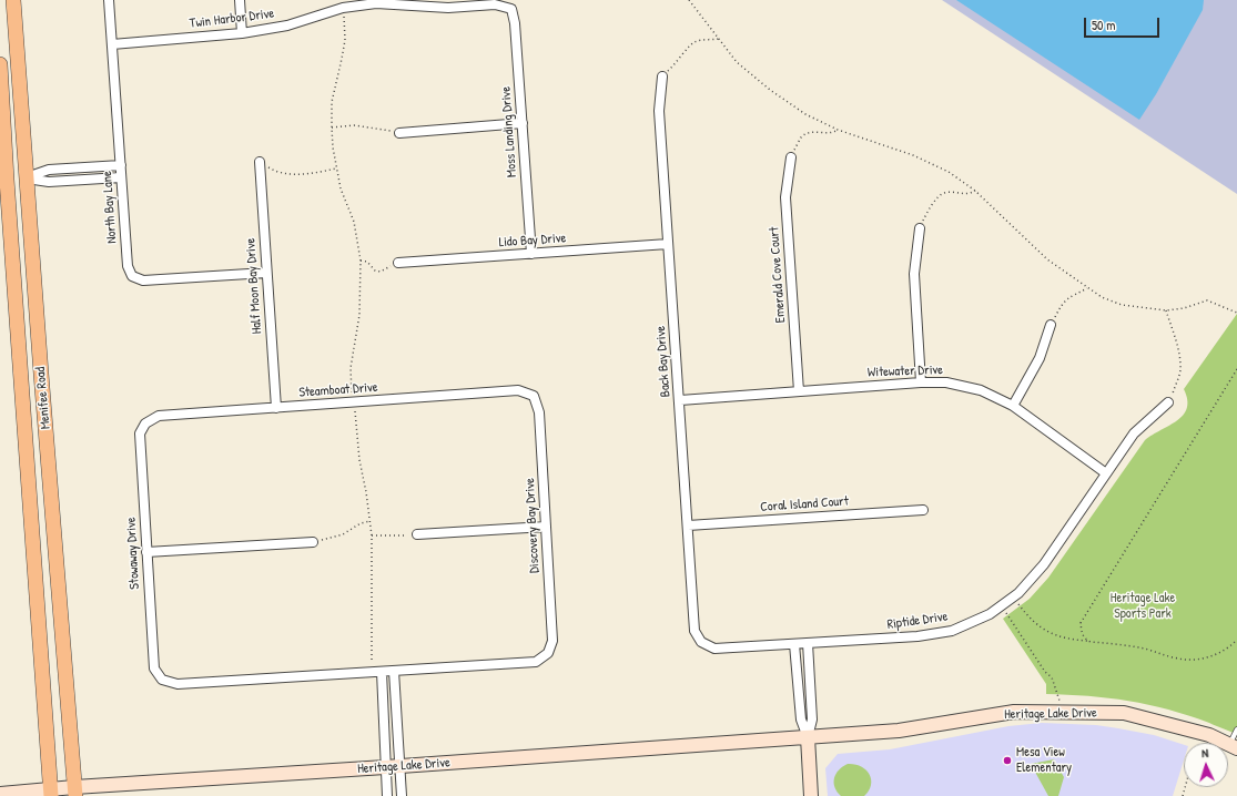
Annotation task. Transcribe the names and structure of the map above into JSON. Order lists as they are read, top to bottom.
{
  "streets": {
    "main road": ["Menifee Road"],
    "street": [
      "Twin Harbor Drive",
      "Moss Landing Drive",
      "North Bay Lane",
      "Lido Bay Drive",
      "Emerald Cove Court",
      "Half Moon Bay Drive",
      "Back Bay Drive",
      "Witewater Drive",
      "Steamboat Drive",
      "Coral Island Court",
      "Discovery Bay Drive",
      "Stowaway Drive",
      "Riptide Drive",
      "Heritage Lake Drive"
    ]
  },
  "crossings": [
    ["Twin Harbor Drive", "Moss Landing Drive"],
    ["Twin Harbor Drive", "North Bay Lane"],
    ["Moss Landing Drive", "Lido Bay Drive"],
    ["North Bay Lane", "Half Moon Bay Drive"],
    ["Lido Bay Drive", "Back Bay Drive"],
    ["Emerald Cove Court", "Witewater Drive"],
    ["Half Moon Bay Drive", "Steamboat Drive"],
    ["Back Bay Drive", "Witewater Drive"],
    ["Back Bay Drive", "Coral Island Court"],
    ["Back Bay Drive", "Riptide Drive"],
    ["Witewater Drive", "Riptide Drive"],
    ["Steamboat Drive", "Discovery Bay Drive"],
    ["Steamboat Drive", "Stowaway Drive"],
    ["Menifee Road", "Heritage Lake Drive"]
  ],
  "parks": ["Heritage Lake Sports Park"],
  "places": ["Mesa View Elementary"],
  "scale_bar": "50 m",
  "north": "top"
}
